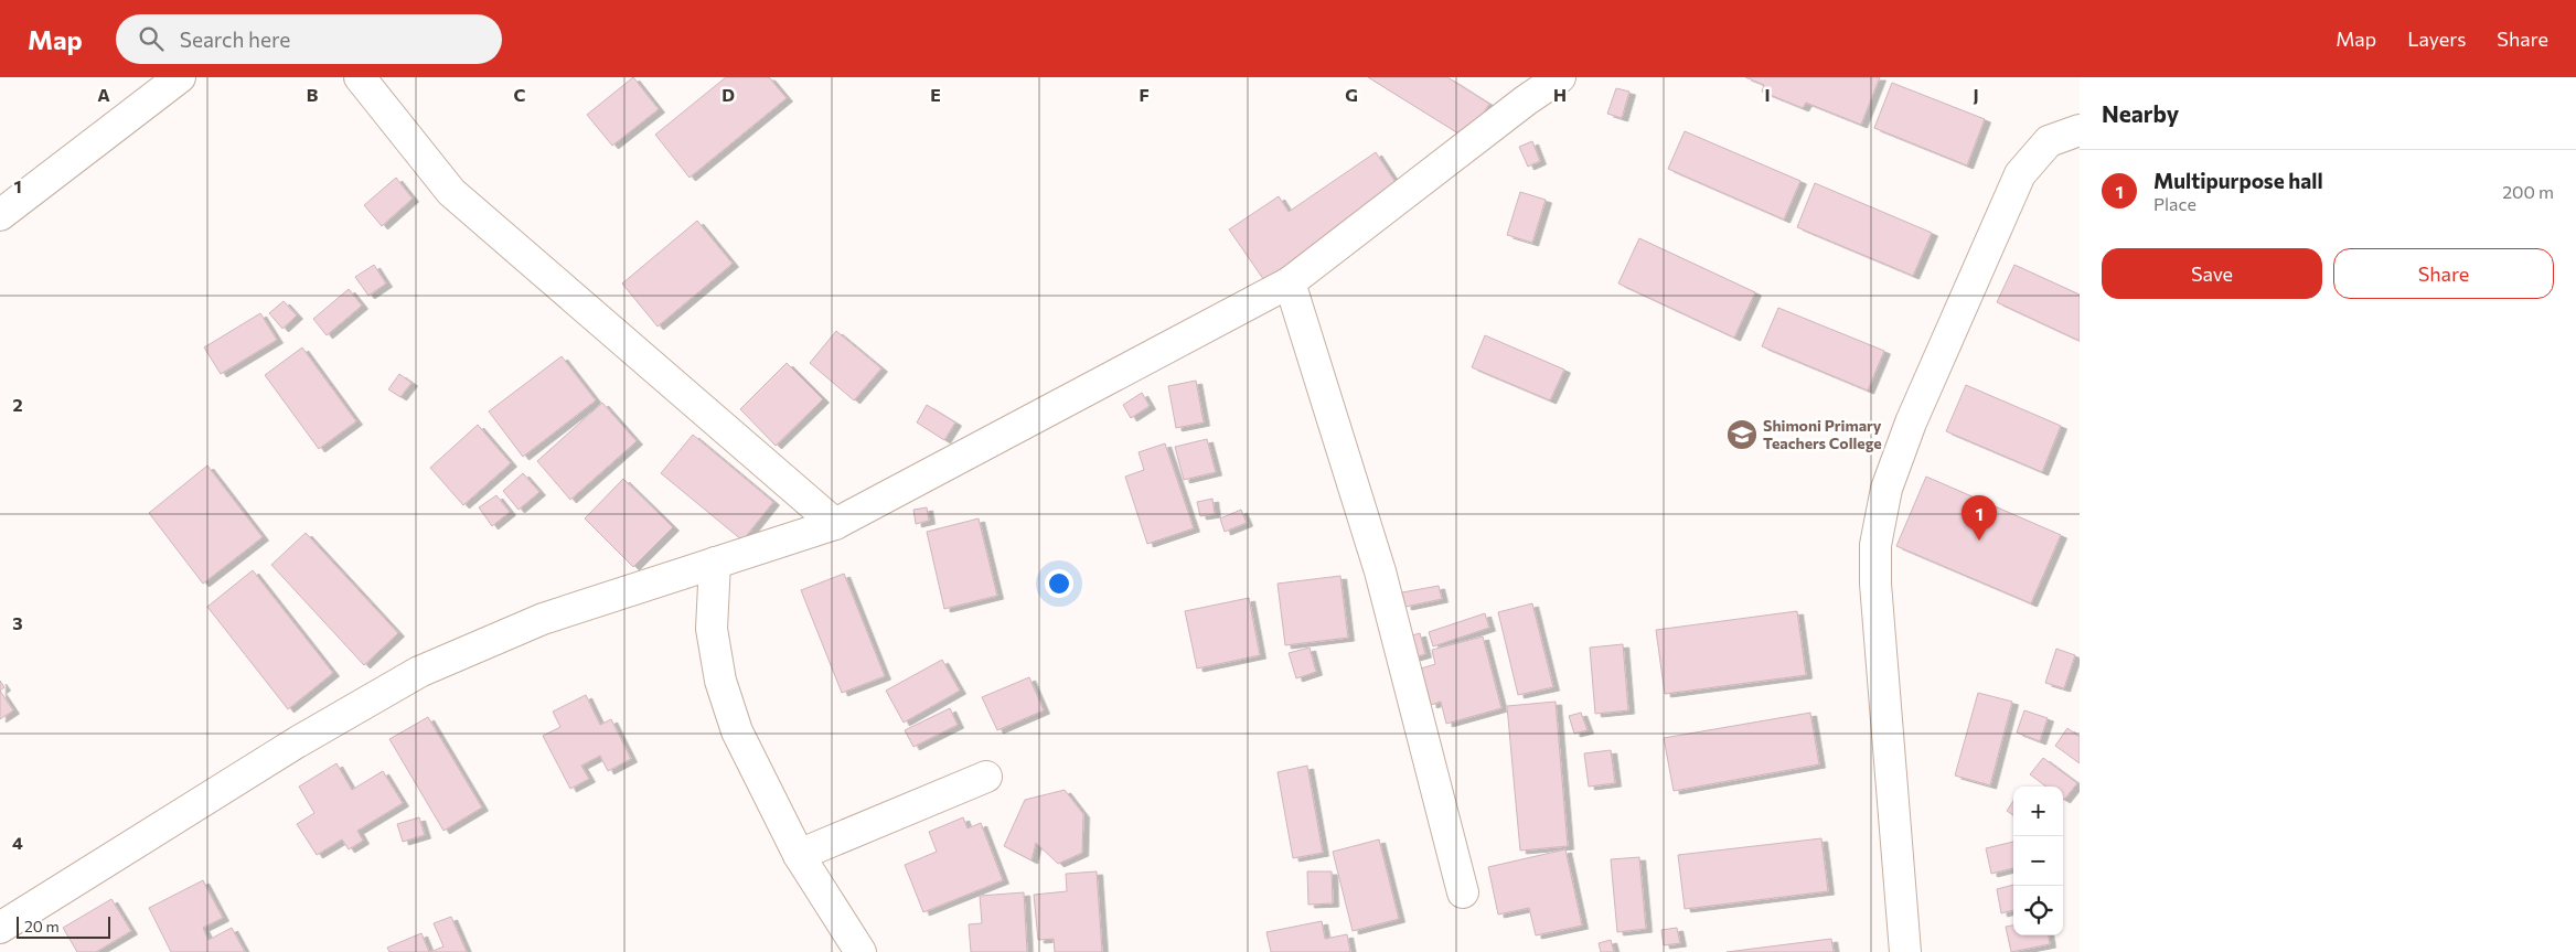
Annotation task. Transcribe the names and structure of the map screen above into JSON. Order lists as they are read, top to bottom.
{
  "places": {
    "school or university": ["Shimoni Primary Teachers College"]
  },
  "scale_bar": "20 m",
  "page": {
    "header": "Map",
    "search": "Search here",
    "nav": ["Map", "Layers", "Share"],
    "heading": "Nearby",
    "list": [
      {
        "mark": "1",
        "name": "Multipurpose hall",
        "note": "Place",
        "value": "200 m"
      }
    ],
    "buttons": ["Save", "Share"],
    "pins": "1",
    "map_buttons": ["+", "−"],
    "scale": "20 m"
  },
  "grid": {
    "columns": [
      "A",
      "B",
      "C",
      "D",
      "E",
      "F",
      "G",
      "H",
      "I",
      "J"
    ],
    "rows": [
      "1",
      "2",
      "3",
      "4"
    ]
  }
}
